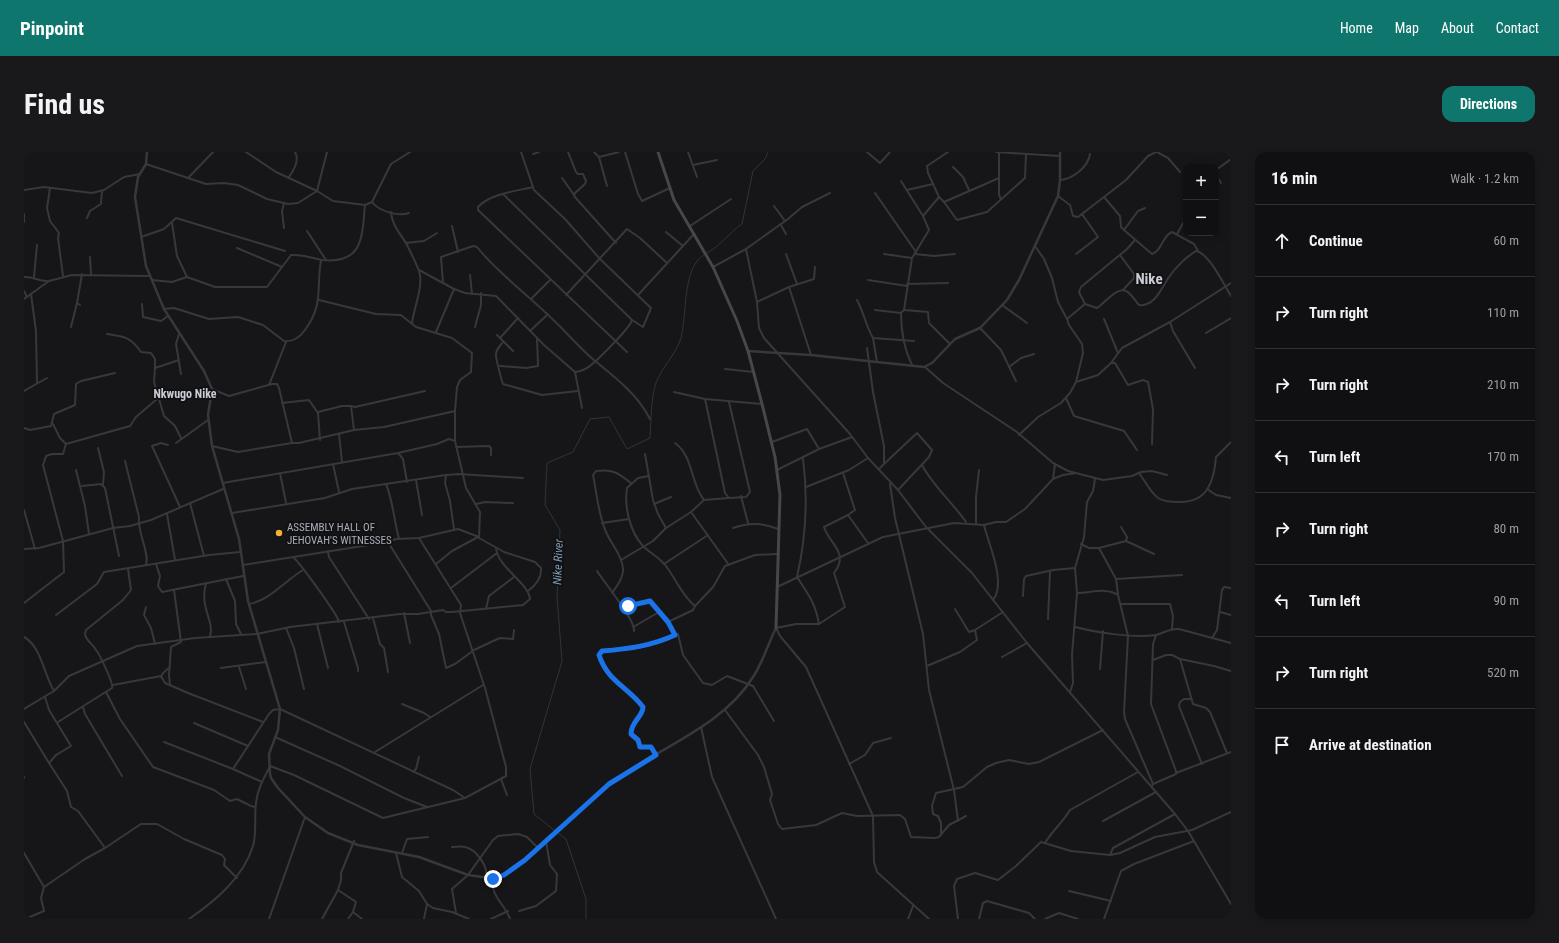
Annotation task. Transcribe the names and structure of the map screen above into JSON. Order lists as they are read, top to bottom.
{
  "districts": ["Nike", "Nkwugo Nike"],
  "water": ["Nike River"],
  "places": ["ASSEMBLY HALL OF JEHOVAH'S WITNESSES"],
  "page": {
    "header": "Pinpoint",
    "nav": [
      "Home",
      "Map",
      "About",
      "Contact"
    ],
    "buttons": "Directions",
    "title": "Find us",
    "heading": ["16 min", "Walk · 1.2 km"],
    "map_buttons": ["+", "−"],
    "list": [
      ["Continue", "60 m"],
      ["Turn right", "110 m"],
      ["Turn right", "210 m"],
      ["Turn left", "170 m"],
      ["Turn right", "80 m"],
      ["Turn left", "90 m"],
      ["Turn right", "520 m"],
      "Arrive at destination"
    ]
  }
}
